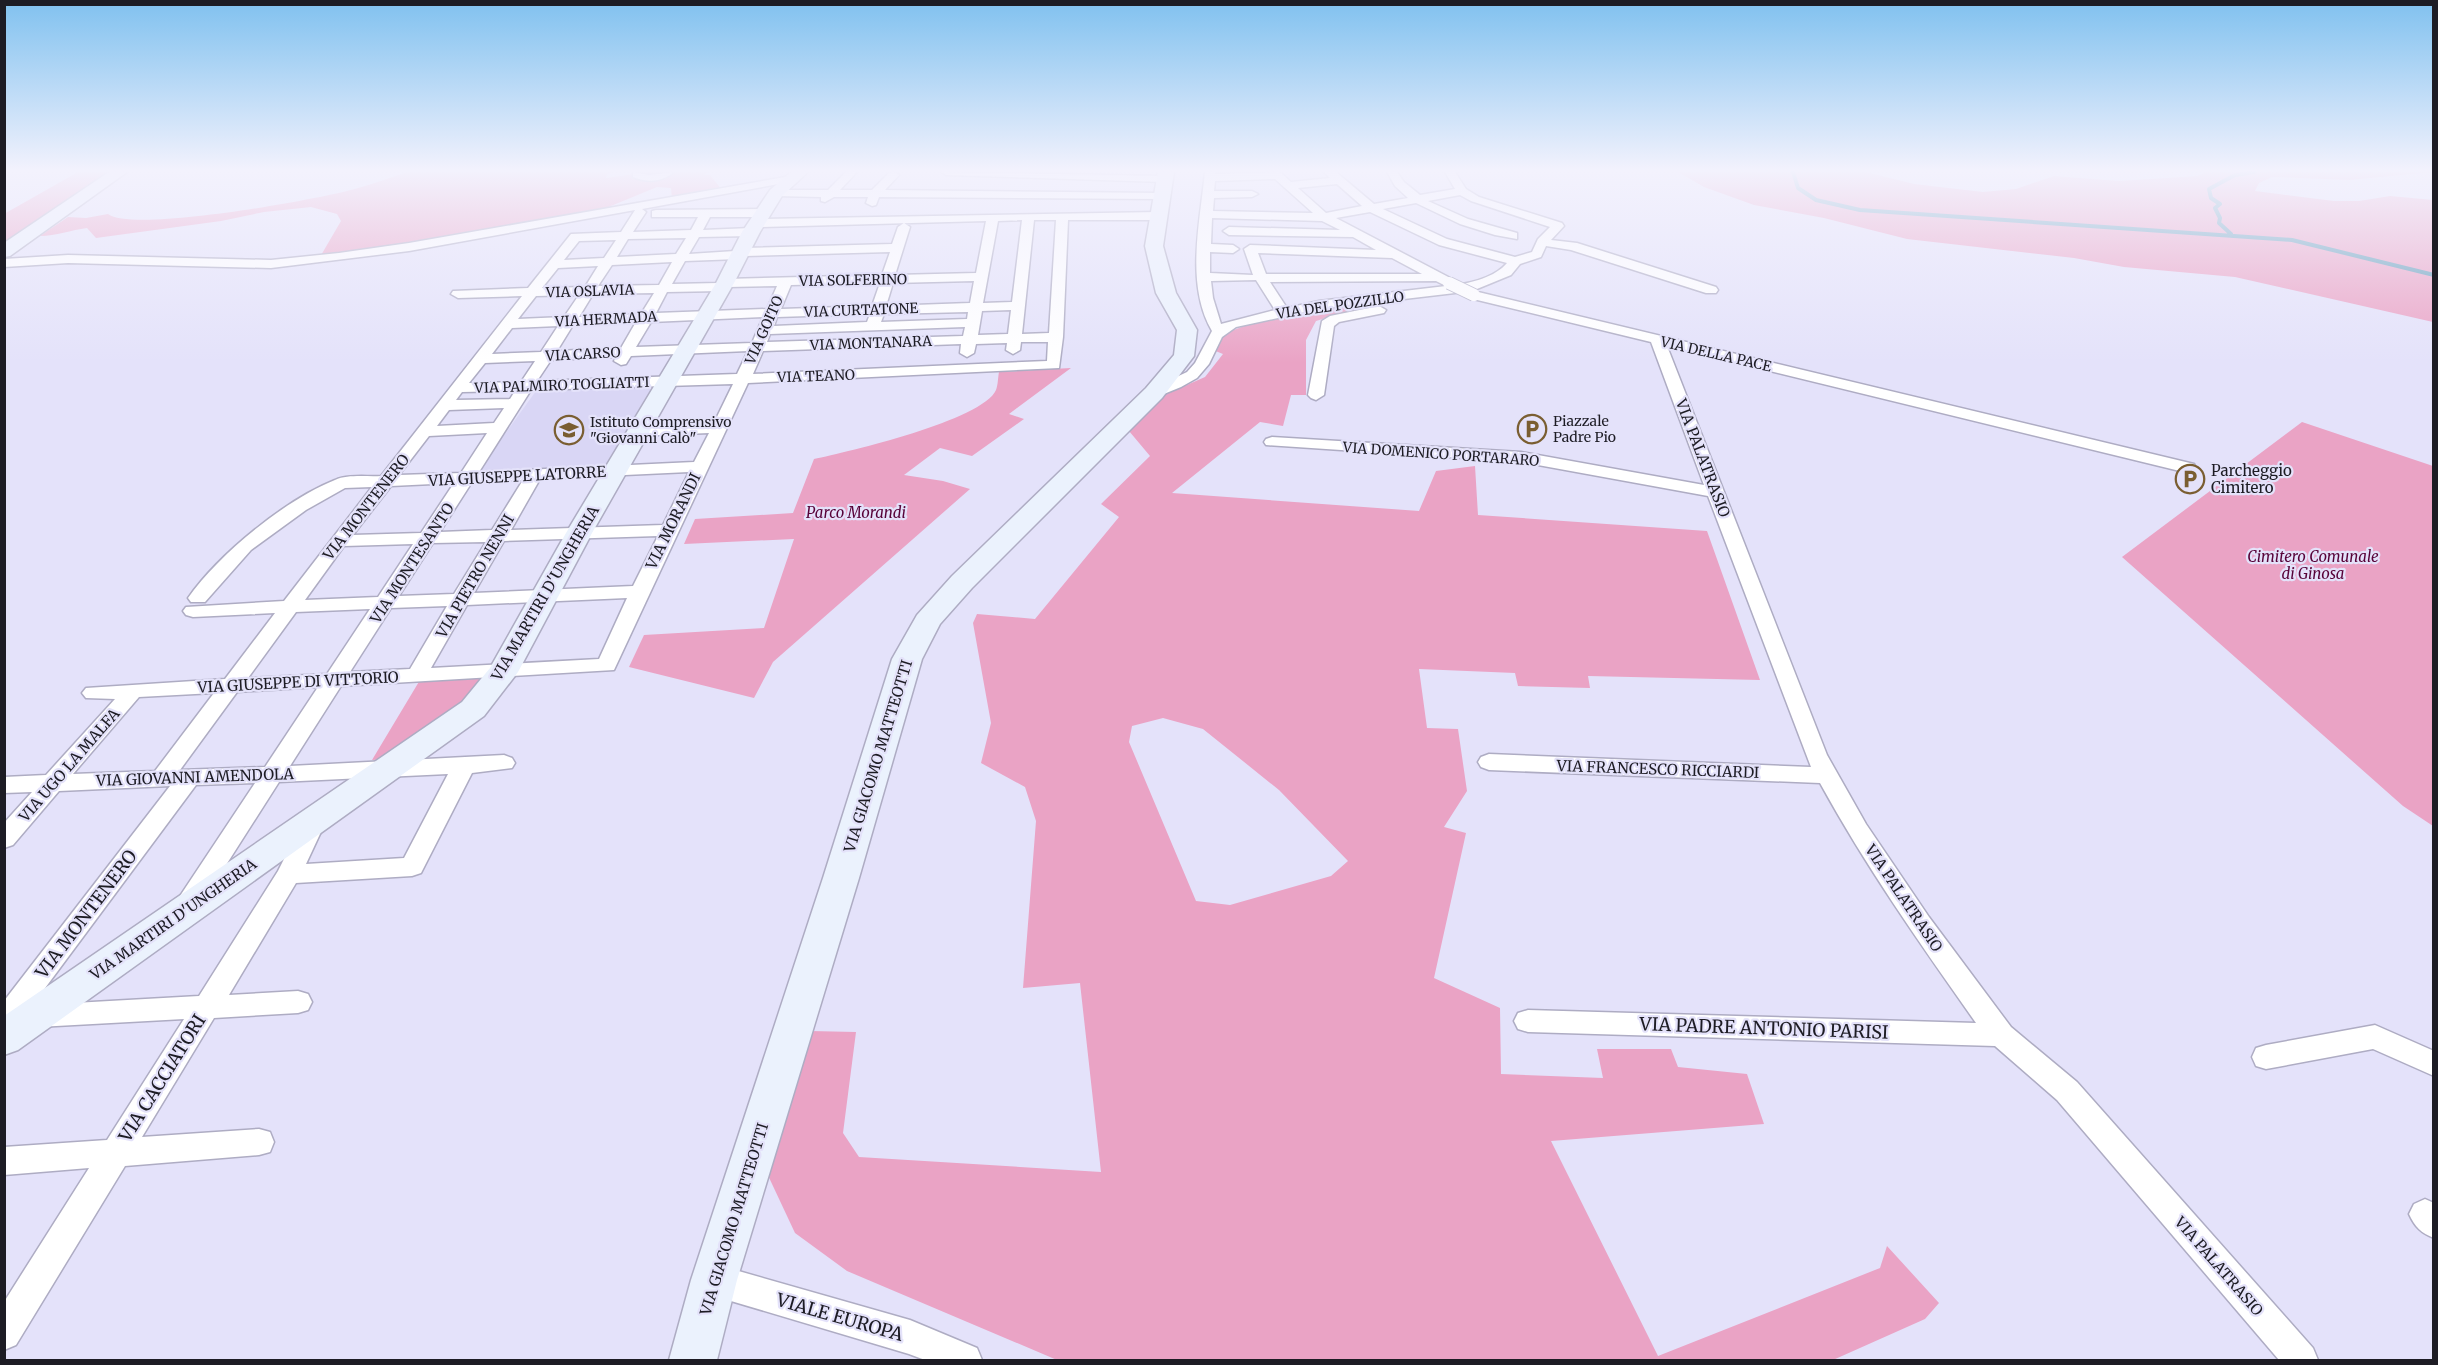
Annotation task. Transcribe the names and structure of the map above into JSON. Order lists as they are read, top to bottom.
{
  "streets": {
    "street": [
      "VIA SOLFERINO",
      "VIA OSLAVIA",
      "VIA DEL POZZILLO",
      "VIA CURTATONE",
      "VIA HERMADA",
      "VIA GOITO",
      "VIA MONTANARA",
      "VIA CARSO",
      "VIA DELLA PACE",
      "VIA TEANO",
      "VIA PALMIRO TOGLIATTI",
      "VIA DOMENICO PORTARARO",
      "VIA PALATRASIO",
      "VIA GIUSEPPE LATORRE",
      "VIA MONTENERO",
      "VIA MORANDI",
      "VIA MONTESANTO",
      "VIA PIETRO NENNI",
      "VIA MARTIRI D'UNGHERIA",
      "VIA GIUSEPPE DI VITTORIO",
      "VIA GIACOMO MATTEOTTI",
      "VIA UGO LA MALFA",
      "VIA FRANCESCO RICCIARDI",
      "VIA GIOVANNI AMENDOLA",
      "VIA PADRE ANTONIO PARISI",
      "VIA CACCIATORI",
      "VIALE EUROPA"
    ]
  },
  "crossings": [
    ["VIA SOLFERINO", "VIA GOITO"],
    ["VIA OSLAVIA", "VIA MONTENERO"],
    ["VIA OSLAVIA", "VIA MONTESANTO"],
    ["VIA OSLAVIA", "VIA MARTIRI D'UNGHERIA"],
    ["VIA CURTATONE", "VIA HERMADA"],
    ["VIA CURTATONE", "VIA GOITO"],
    ["VIA CURTATONE", "VIA MARTIRI D'UNGHERIA"],
    ["VIA HERMADA", "VIA MONTENERO"],
    ["VIA HERMADA", "VIA MONTESANTO"],
    ["VIA HERMADA", "VIA MARTIRI D'UNGHERIA"],
    ["VIA GOITO", "VIA MONTANARA"],
    ["VIA GOITO", "VIA TEANO"],
    ["VIA GOITO", "VIA MORANDI"],
    ["VIA MONTANARA", "VIA CARSO"],
    ["VIA MONTANARA", "VIA MARTIRI D'UNGHERIA"],
    ["VIA CARSO", "VIA MONTENERO"],
    ["VIA CARSO", "VIA MONTESANTO"],
    ["VIA CARSO", "VIA MARTIRI D'UNGHERIA"],
    ["VIA DELLA PACE", "VIA PALATRASIO"],
    ["VIA TEANO", "VIA PALMIRO TOGLIATTI"],
    ["VIA TEANO", "VIA MORANDI"],
    ["VIA TEANO", "VIA MARTIRI D'UNGHERIA"],
    ["VIA PALMIRO TOGLIATTI", "VIA MONTENERO"],
    ["VIA PALMIRO TOGLIATTI", "VIA MONTESANTO"],
    ["VIA PALMIRO TOGLIATTI", "VIA MARTIRI D'UNGHERIA"],
    ["VIA DOMENICO PORTARARO", "VIA PALATRASIO"],
    ["VIA PALATRASIO", "VIA FRANCESCO RICCIARDI"],
    ["VIA PALATRASIO", "VIA PADRE ANTONIO PARISI"],
    ["VIA GIUSEPPE LATORRE", "VIA MONTENERO"],
    ["VIA GIUSEPPE LATORRE", "VIA MORANDI"],
    ["VIA GIUSEPPE LATORRE", "VIA MONTESANTO"],
    ["VIA GIUSEPPE LATORRE", "VIA PIETRO NENNI"],
    ["VIA GIUSEPPE LATORRE", "VIA MARTIRI D'UNGHERIA"],
    ["VIA MONTENERO", "VIA MONTESANTO"],
    ["VIA MONTENERO", "VIA GIUSEPPE DI VITTORIO"],
    ["VIA MONTENERO", "VIA GIOVANNI AMENDOLA"],
    ["VIA MORANDI", "VIA GIUSEPPE DI VITTORIO"],
    ["VIA MONTESANTO", "VIA MARTIRI D'UNGHERIA"],
    ["VIA MONTESANTO", "VIA GIUSEPPE DI VITTORIO"],
    ["VIA MONTESANTO", "VIA GIOVANNI AMENDOLA"],
    ["VIA PIETRO NENNI", "VIA GIUSEPPE DI VITTORIO"],
    ["VIA MARTIRI D'UNGHERIA", "VIA GIUSEPPE DI VITTORIO"],
    ["VIA MARTIRI D'UNGHERIA", "VIA GIOVANNI AMENDOLA"],
    ["VIA MARTIRI D'UNGHERIA", "VIA CACCIATORI"],
    ["VIA GIUSEPPE DI VITTORIO", "VIA UGO LA MALFA"],
    ["VIA GIACOMO MATTEOTTI", "VIALE EUROPA"],
    ["VIA UGO LA MALFA", "VIA GIOVANNI AMENDOLA"]
  ],
  "parks": ["Parco Morandi", "Cimitero Comunale di Ginosa"],
  "places": {
    "parking": ["Piazzale Padre Pio", "Parcheggio Cimitero"],
    "school or university": ["Istituto Comprensivo \"Giovanni Calò\""]
  }
}
